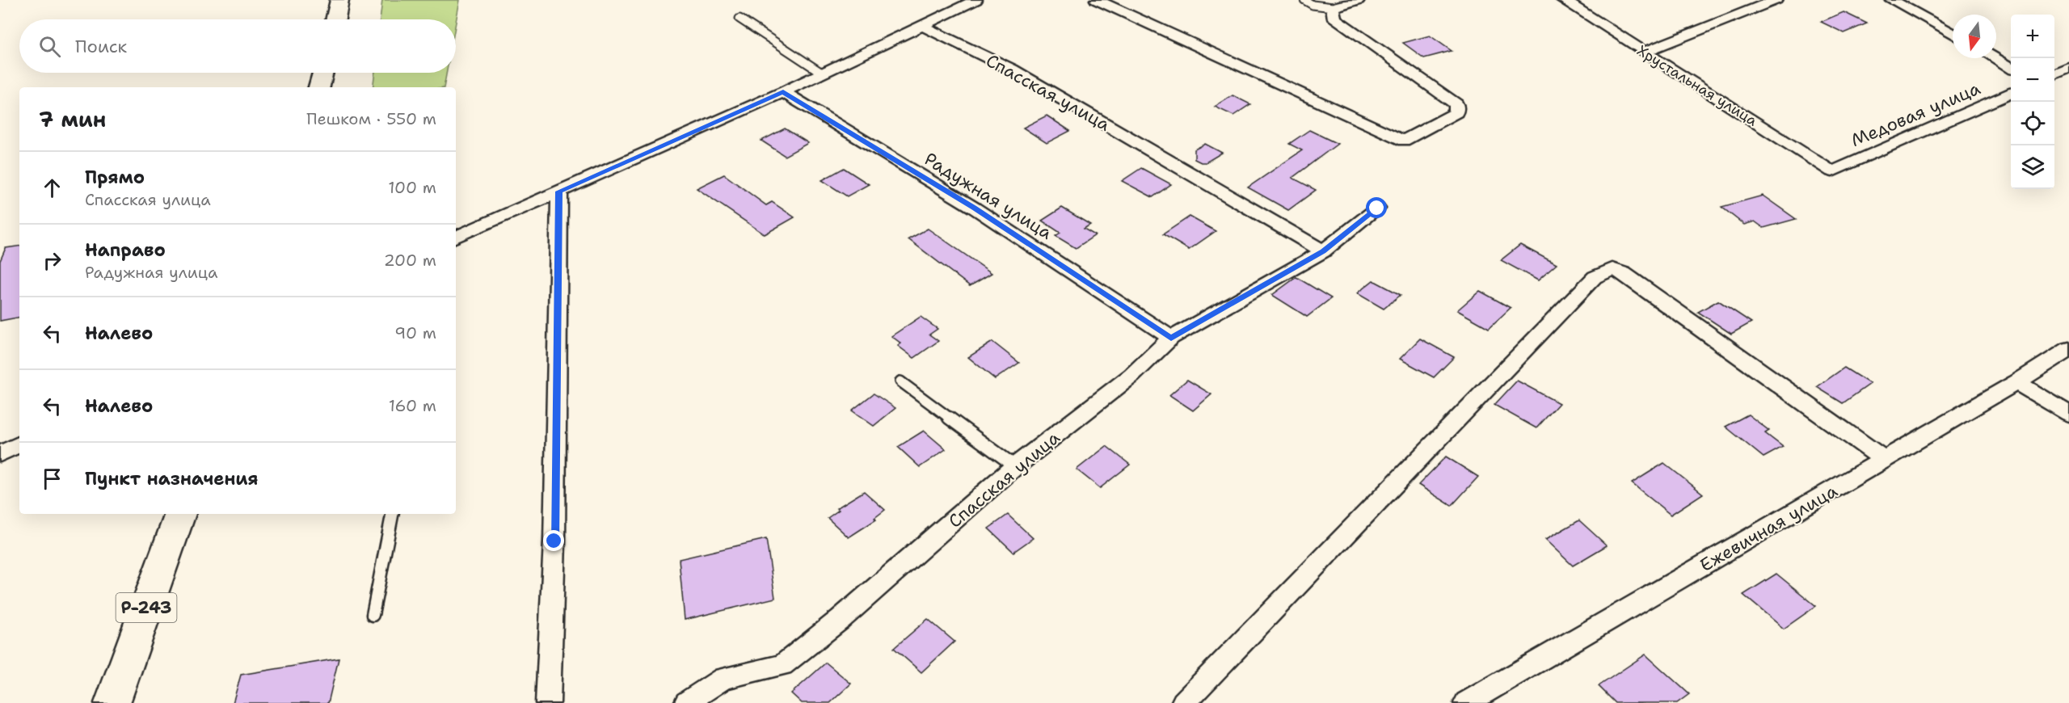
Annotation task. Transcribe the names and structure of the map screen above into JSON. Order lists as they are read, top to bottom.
{
  "streets": {
    "highway": ["Р-243"],
    "street": [
      "Хрустальная улица",
      "Спасская улица",
      "Медовая улица",
      "Радужная улица",
      "Ежевичная улица"
    ]
  },
  "crossings": [
    ["Хрустальная улица", "Медовая улица"],
    ["Спасская улица", "Радужная улица"]
  ],
  "north": "bottom",
  "page": {
    "map_buttons": ["+", "−"],
    "search": "Поиск",
    "heading": ["7 мин", "Пешком · 550 m"],
    "list": [
      ["Прямо", "Спасская улица", "100 m"],
      ["Направо", "Радужная улица", "200 m"],
      ["Налево", "90 m"],
      ["Налево", "160 m"],
      "Пункт назначения"
    ]
  }
}
